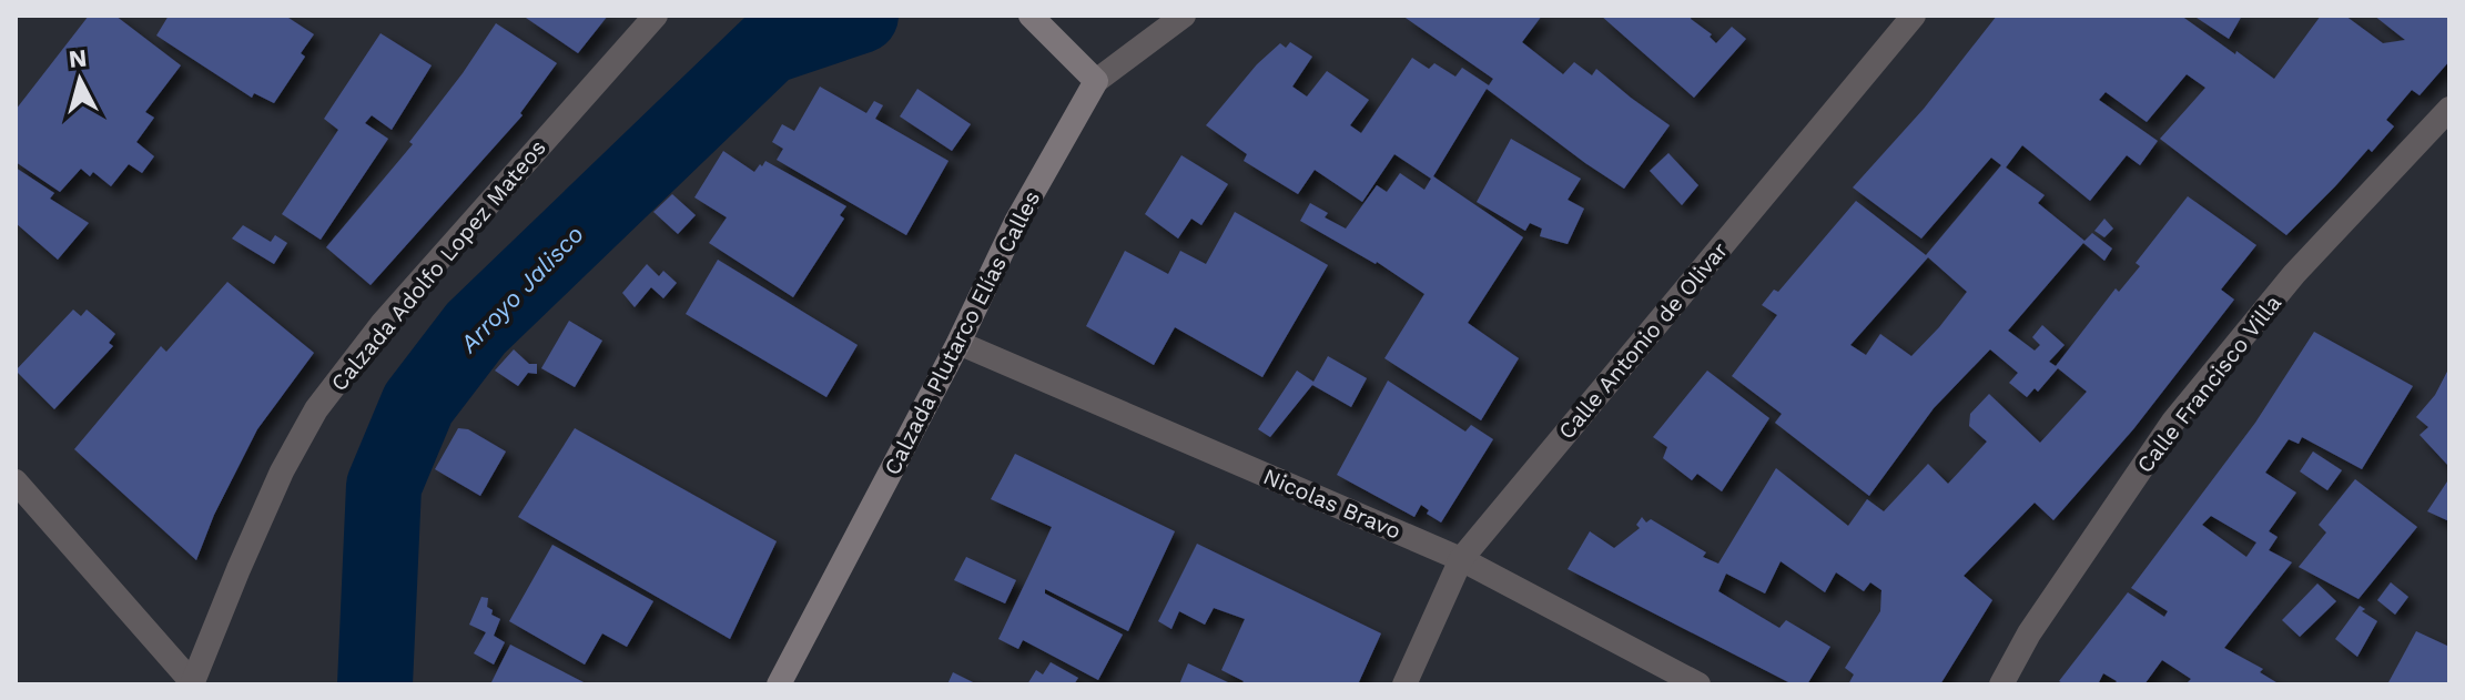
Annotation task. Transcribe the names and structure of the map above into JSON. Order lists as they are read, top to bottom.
{
  "streets": {
    "main road": ["Calzada Plutarco Elías Calles"],
    "street": [
      "Calzada Adolfo Lopez Mateos",
      "Calle Antonio de Olivar",
      "Calle Francisco Villa",
      "Nicolas Bravo"
    ]
  },
  "crossings": [
    ["Calzada Plutarco Elías Calles", "Nicolas Bravo"],
    ["Calle Antonio de Olivar", "Nicolas Bravo"]
  ],
  "water": ["Arroyo Jalisco"],
  "north": "top"
}
